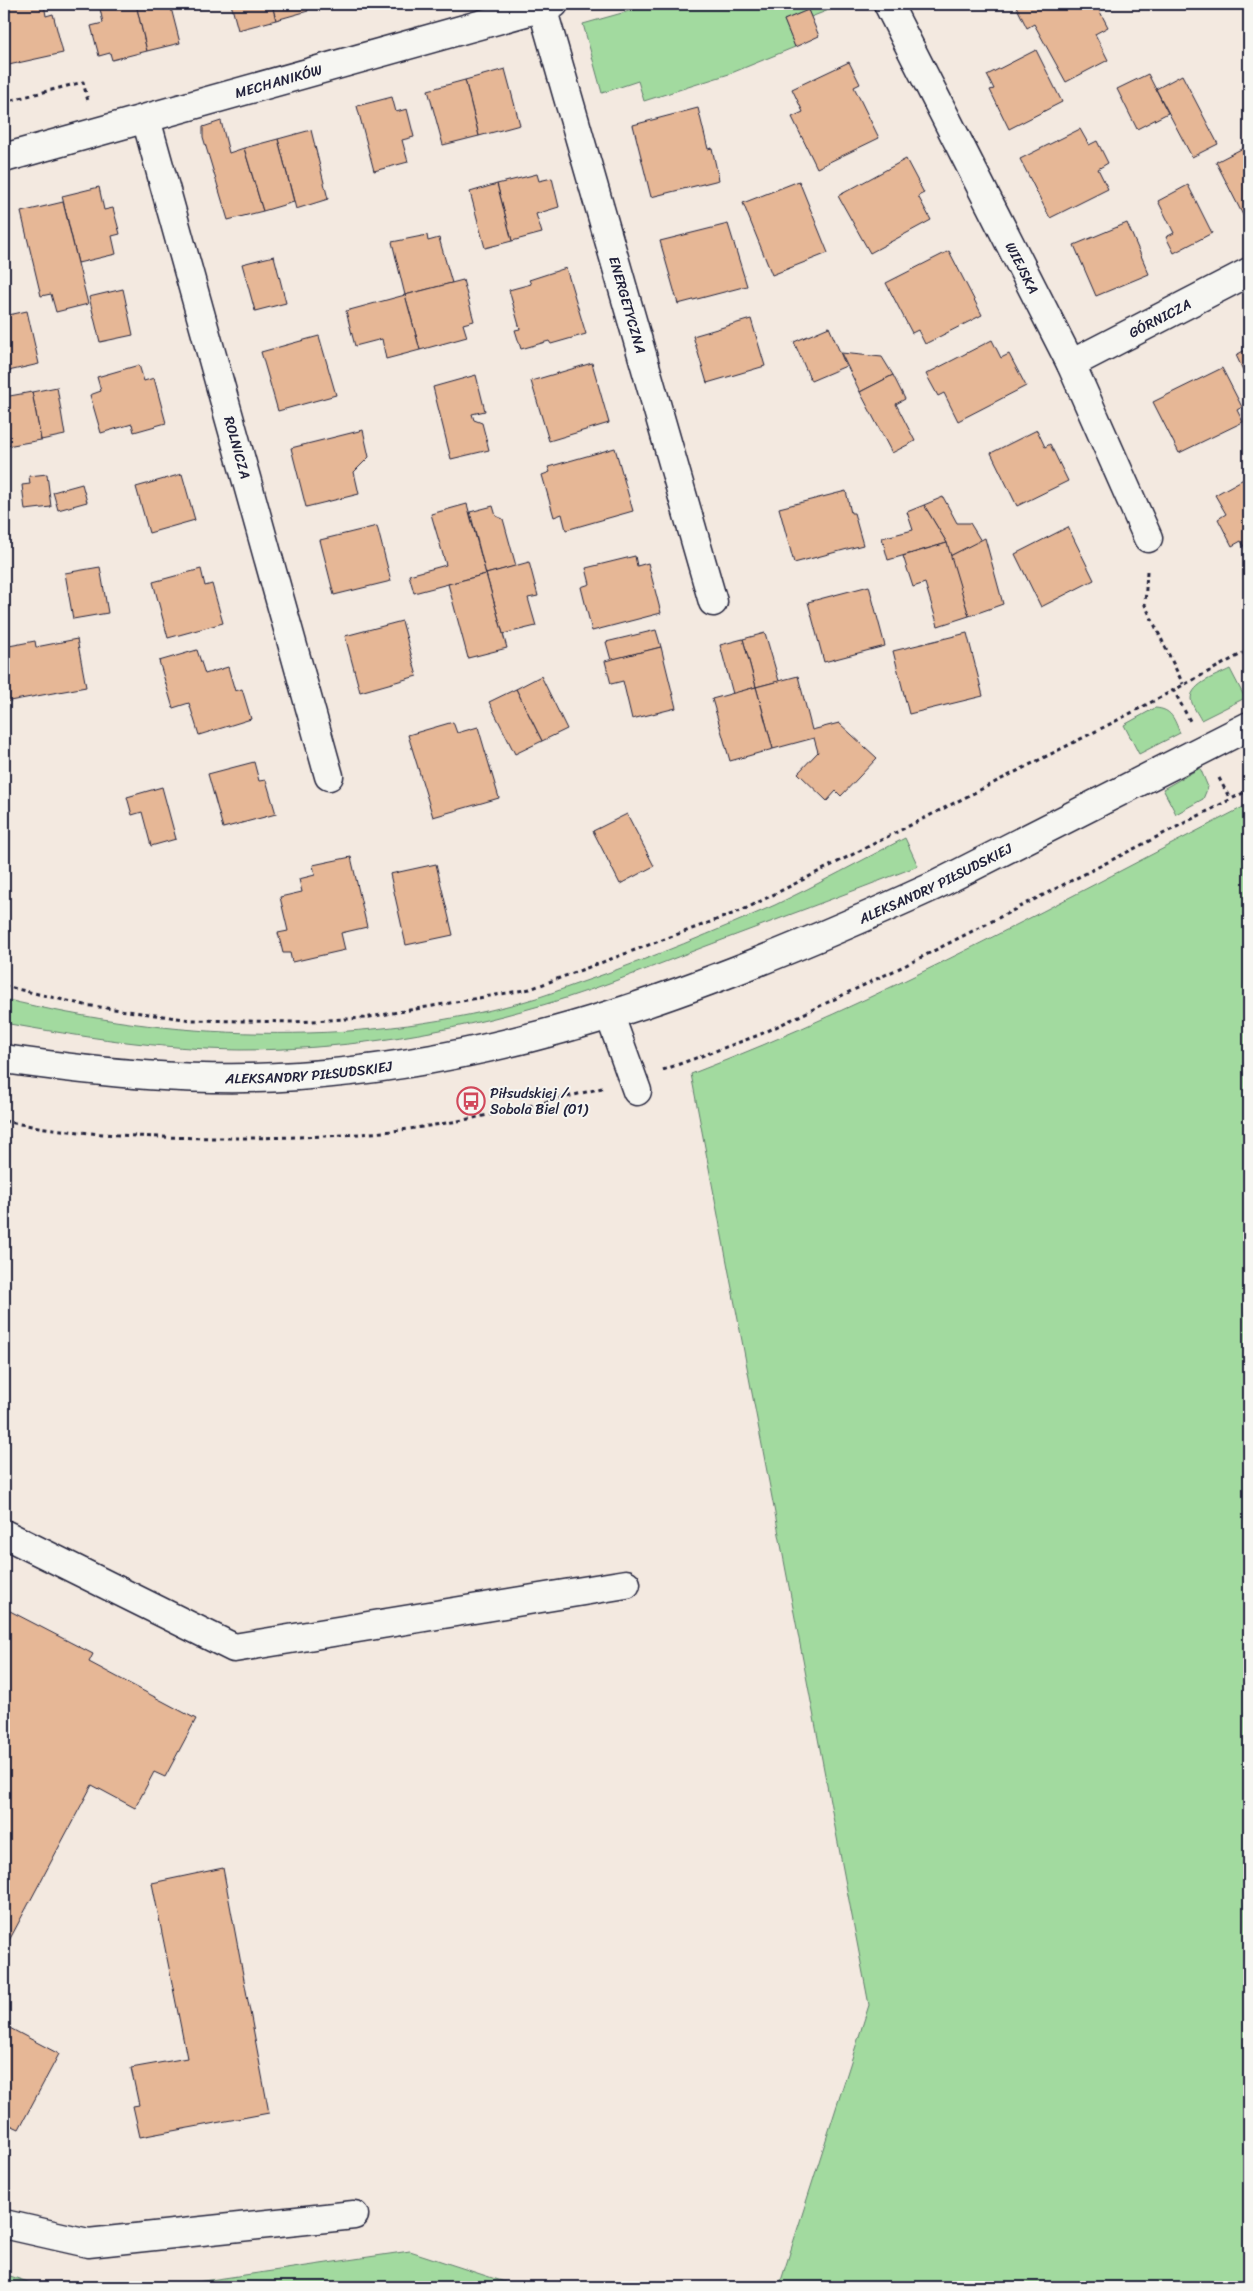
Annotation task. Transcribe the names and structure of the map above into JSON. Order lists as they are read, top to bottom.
{
  "streets": {
    "street": [
      "MECHANIKÓW",
      "WIEJSKA",
      "ENERGETYCZNA",
      "GÓRNICZA",
      "ROLNICZA",
      "ALEKSANDRY PIŁSUDSKIEJ"
    ]
  },
  "crossings": [
    ["MECHANIKÓW", "ENERGETYCZNA"],
    ["MECHANIKÓW", "ROLNICZA"],
    ["WIEJSKA", "GÓRNICZA"]
  ],
  "places": {
    "bus stop": ["Piłsudskiej / Sobola Biel (01)"]
  }
}
